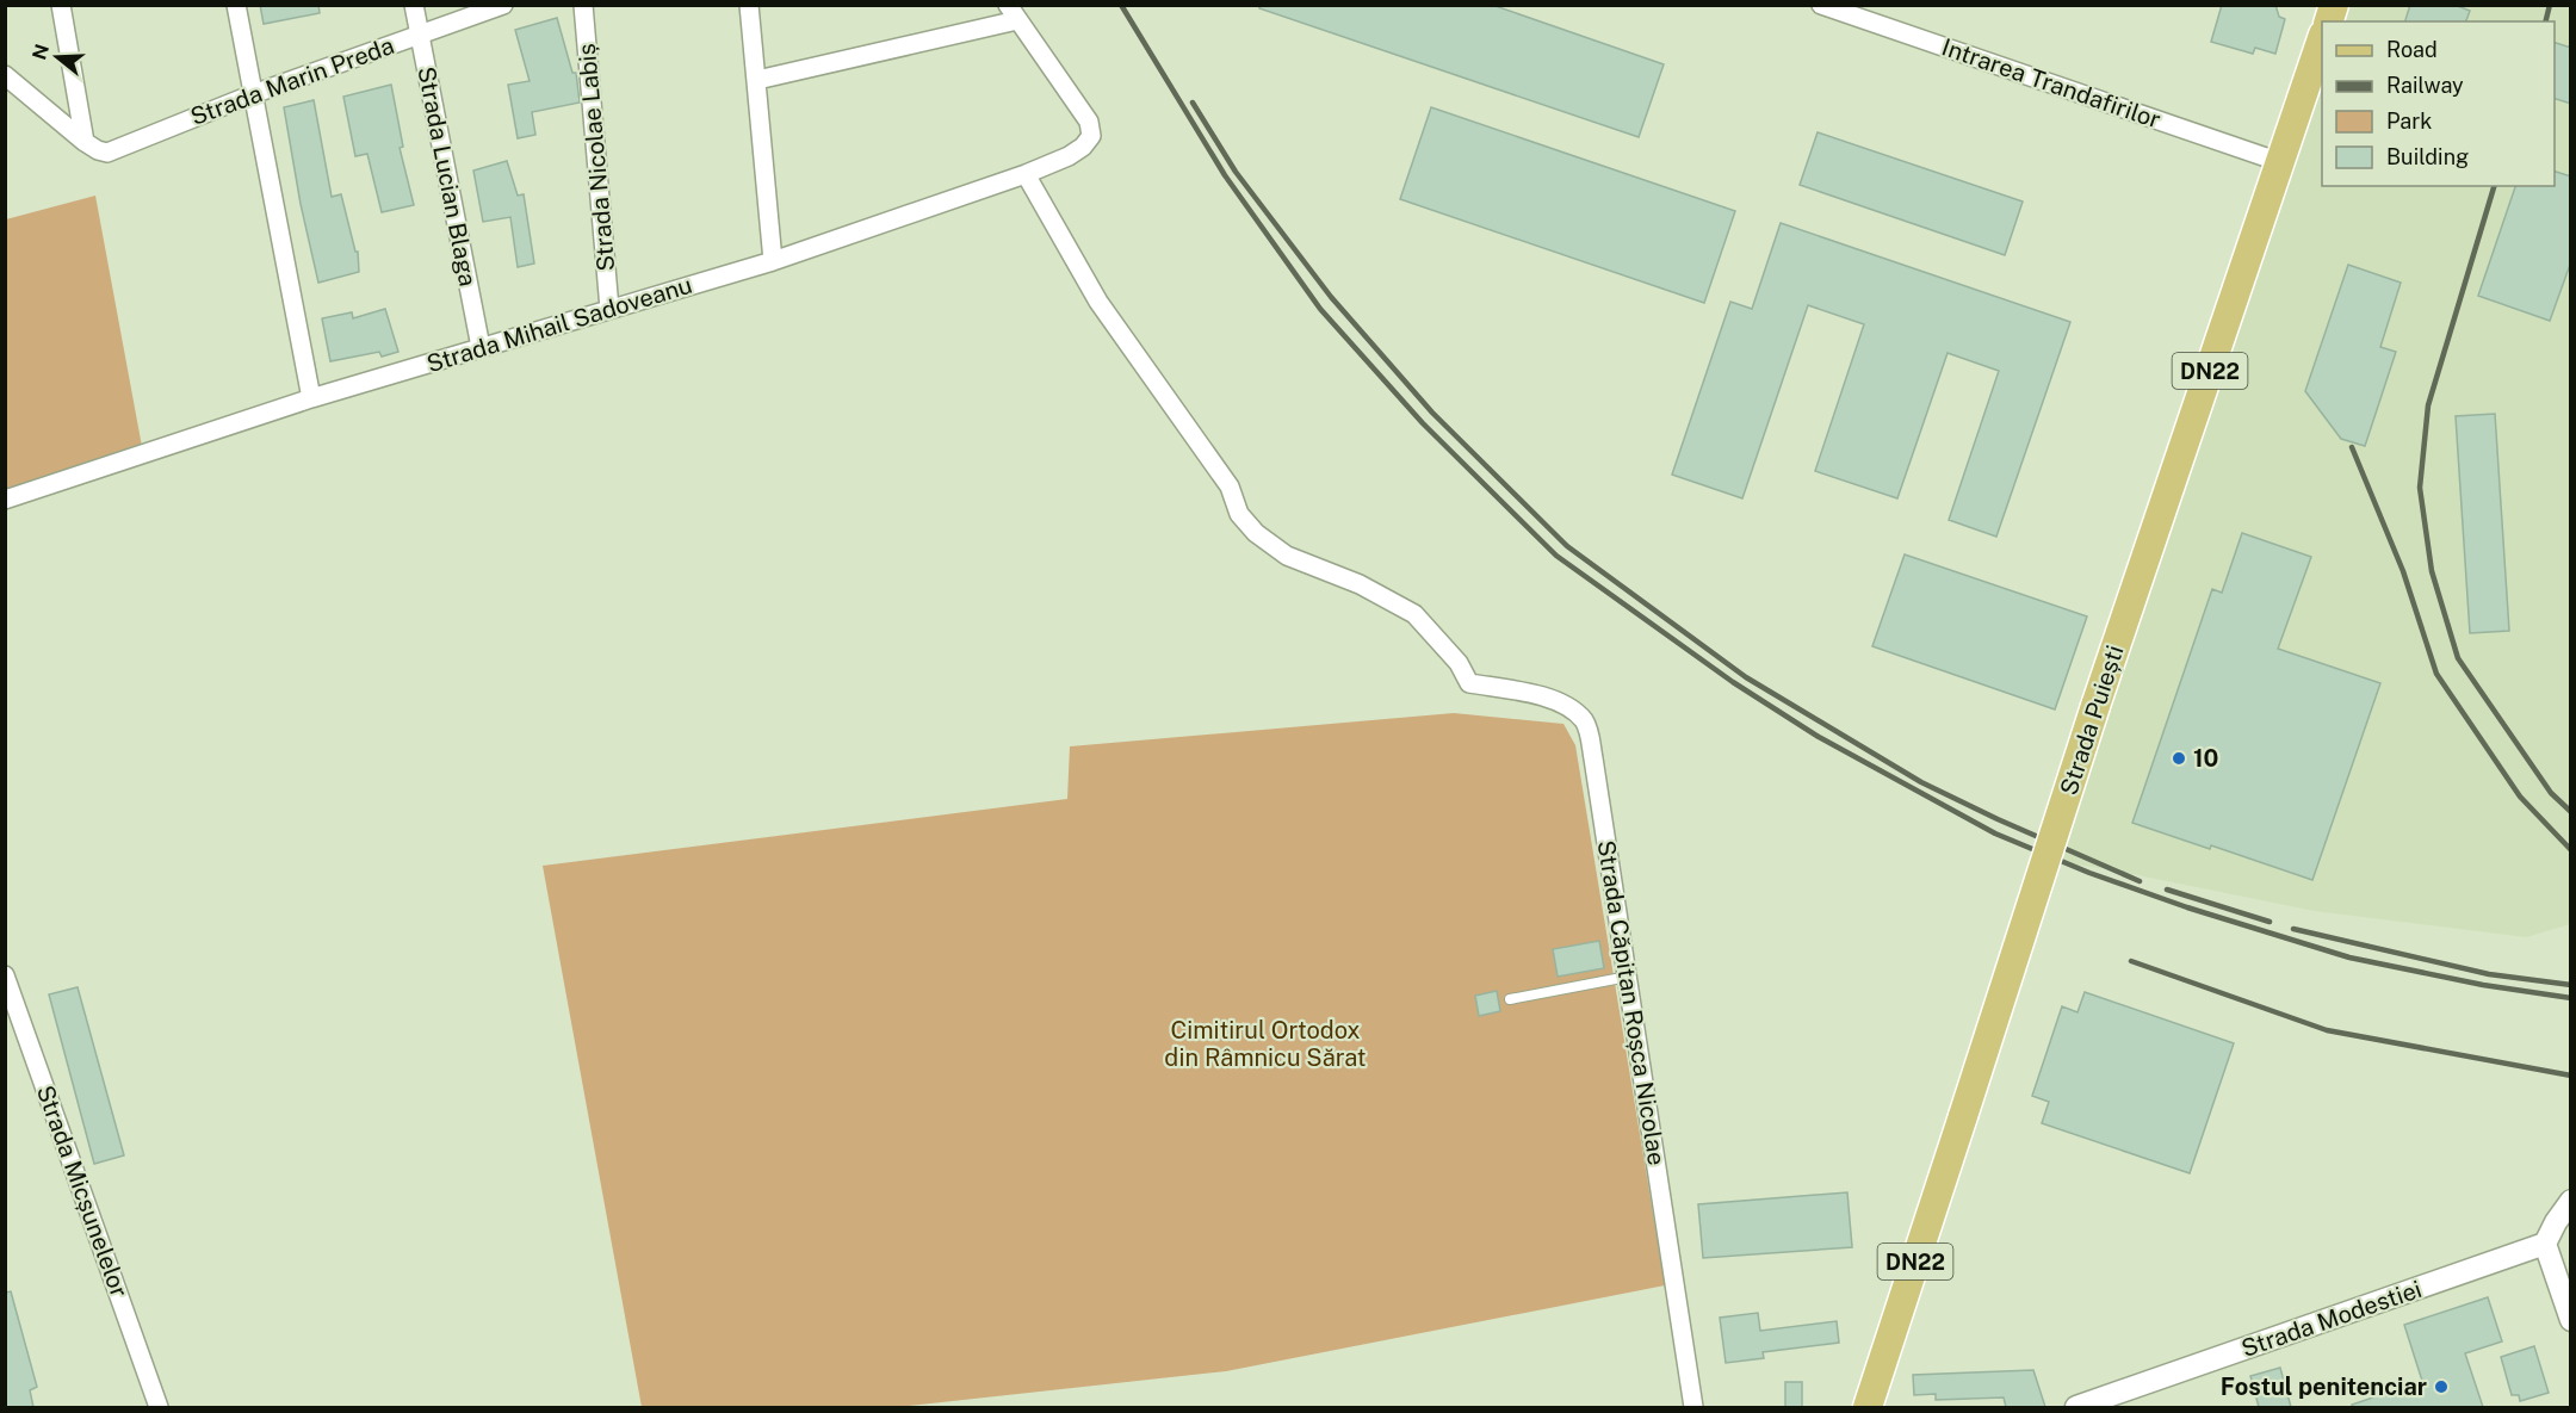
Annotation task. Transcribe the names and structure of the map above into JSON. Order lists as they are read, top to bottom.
{
  "streets": {
    "main road": ["DN22", "Strada Puiești"],
    "street": [
      "Strada Marin Preda",
      "Intrarea Trandafirilor",
      "Strada Nicolae Labiș",
      "Strada Lucian Blaga",
      "Strada Mihail Sadoveanu",
      "Strada Căpitan Roșca Nicolae",
      "Strada Micșunelelor",
      "Strada Modestiei"
    ]
  },
  "crossings": [
    ["Strada Marin Preda", "Strada Lucian Blaga"],
    ["Intrarea Trandafirilor", "Strada Puiești"],
    ["Strada Nicolae Labiș", "Strada Mihail Sadoveanu"],
    ["Strada Lucian Blaga", "Strada Mihail Sadoveanu"],
    ["Strada Mihail Sadoveanu", "Strada Căpitan Roșca Nicolae"]
  ],
  "parks": ["Cimitirul Ortodox din Râmnicu Sărat"],
  "places": ["10", "Fostul penitenciar"],
  "legend": [
    "Road",
    "Railway",
    "Park",
    "Building"
  ],
  "north": "left"
}
